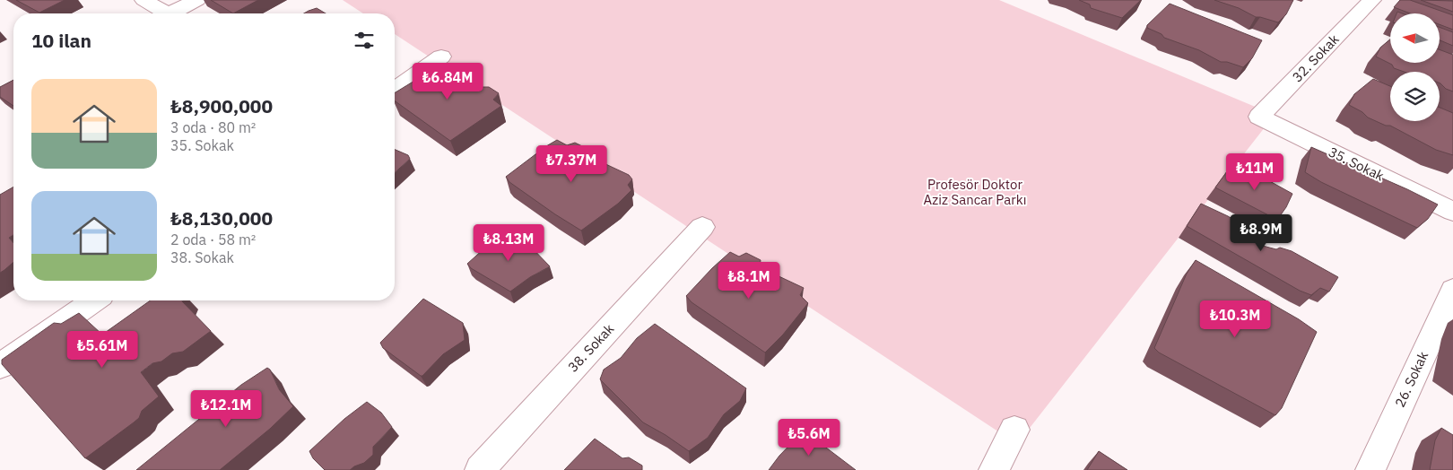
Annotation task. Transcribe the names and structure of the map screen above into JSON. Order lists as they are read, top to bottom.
{
  "streets": {
    "street": [
      "32. Sokak",
      "35. Sokak",
      "38. Sokak",
      "26. Sokak"
    ]
  },
  "crossings": [
    ["32. Sokak", "35. Sokak"]
  ],
  "parks": ["Profesör Doktor Aziz Sancar Parkı"],
  "north": "left",
  "page": {
    "heading": "10 ilan",
    "price": [
      "₺6.84M",
      "₺7.37M",
      "₺11M",
      "₺8.9M",
      "₺8.13M",
      "₺8.1M",
      "₺10.3M",
      "₺5.61M",
      "₺12.1M",
      "₺5.6M"
    ],
    "list": [
      {
        "name": "₺8,900,000",
        "note": "3 oda · 80 m² · 35. Sokak"
      },
      {
        "name": "₺8,130,000",
        "note": "2 oda · 58 m² · 38. Sokak"
      }
    ]
  }
}
